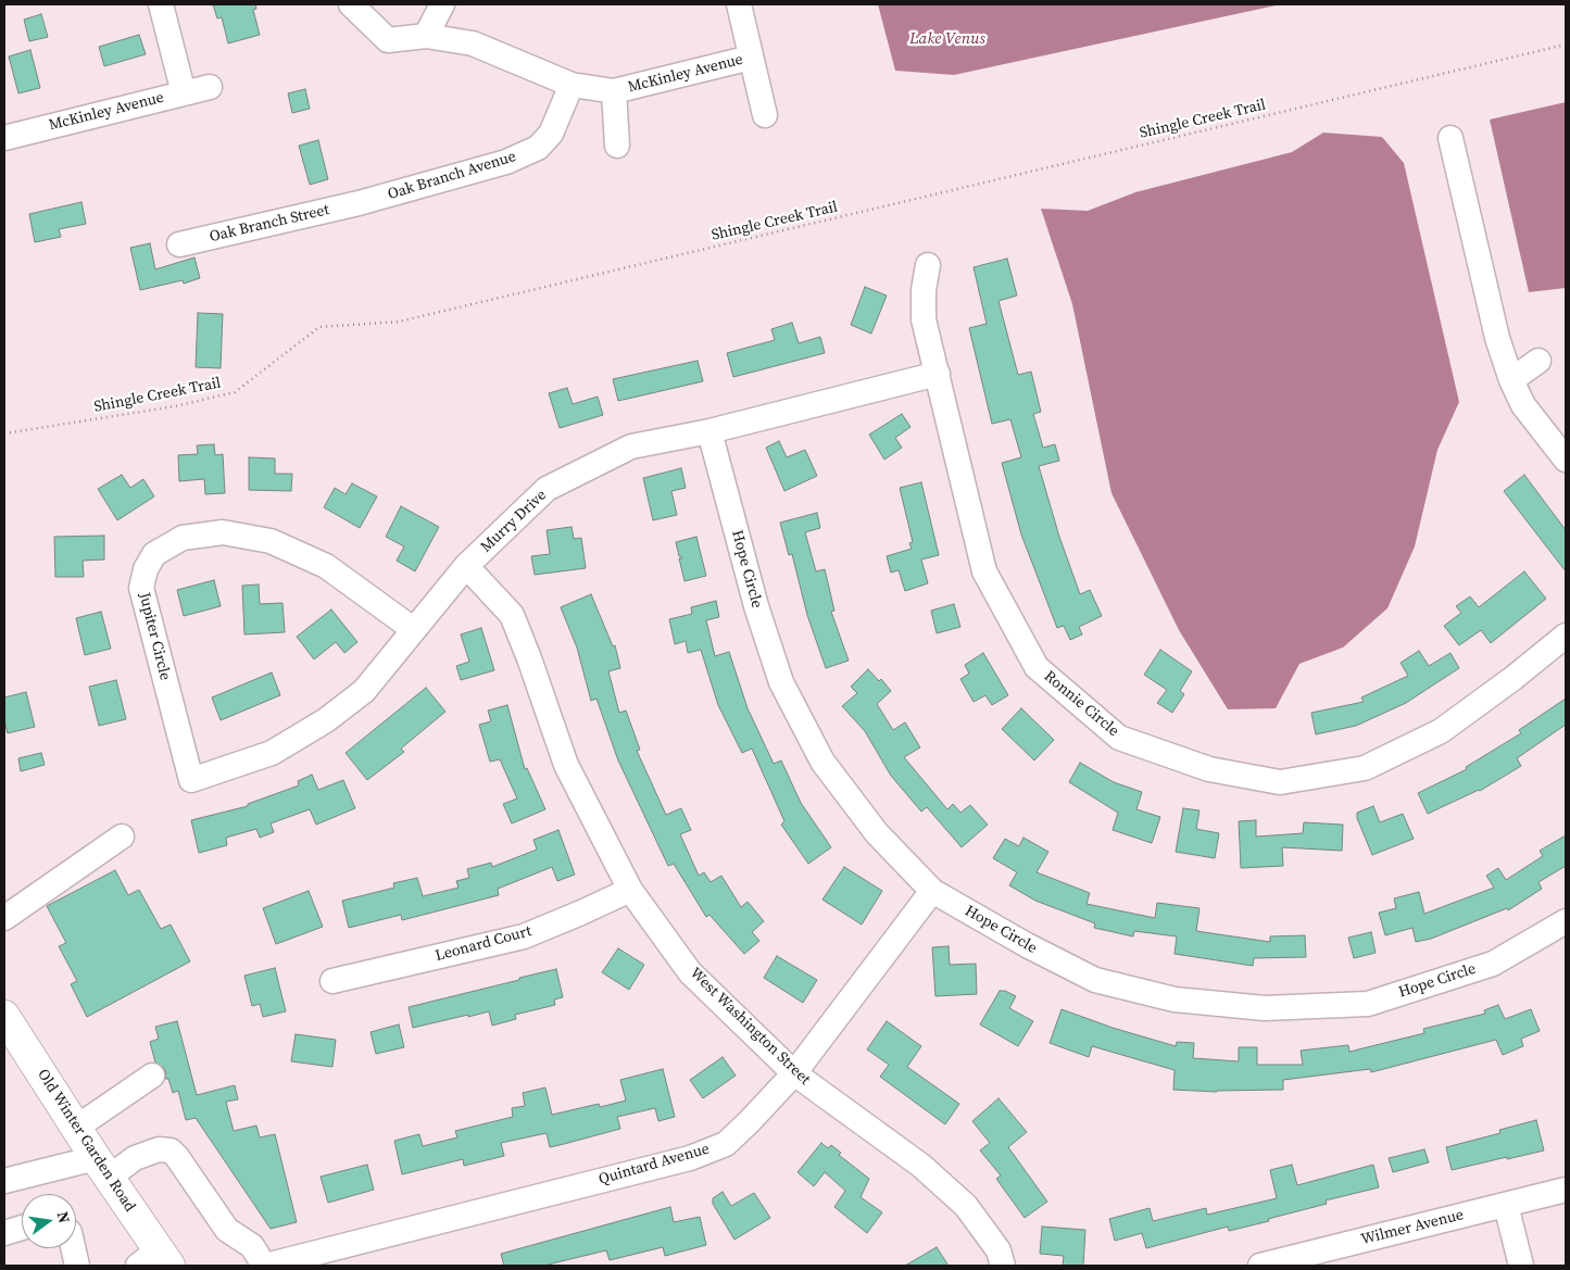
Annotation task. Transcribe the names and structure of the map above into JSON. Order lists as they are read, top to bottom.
{
  "streets": {
    "main road": ["Old Winter Garden Road"],
    "street": [
      "McKinley Avenue",
      "Oak Branch Avenue",
      "Oak Branch Street",
      "Murry Drive",
      "Hope Circle",
      "Jupiter Circle",
      "Ronnie Circle",
      "Leonard Court",
      "West Washington Street",
      "Quintard Avenue",
      "Wilmer Avenue"
    ],
    "path": ["Shingle Creek Trail"]
  },
  "crossings": [
    ["McKinley Avenue", "Oak Branch Avenue"],
    ["Oak Branch Avenue", "Oak Branch Street"],
    ["Murry Drive", "Hope Circle"],
    ["Murry Drive", "Jupiter Circle"],
    ["Murry Drive", "Ronnie Circle"],
    ["Murry Drive", "West Washington Street"],
    ["Hope Circle", "Quintard Avenue"],
    ["Leonard Court", "West Washington Street"],
    ["West Washington Street", "Quintard Avenue"]
  ],
  "water": ["Lake Venus"],
  "north": "right"
}
